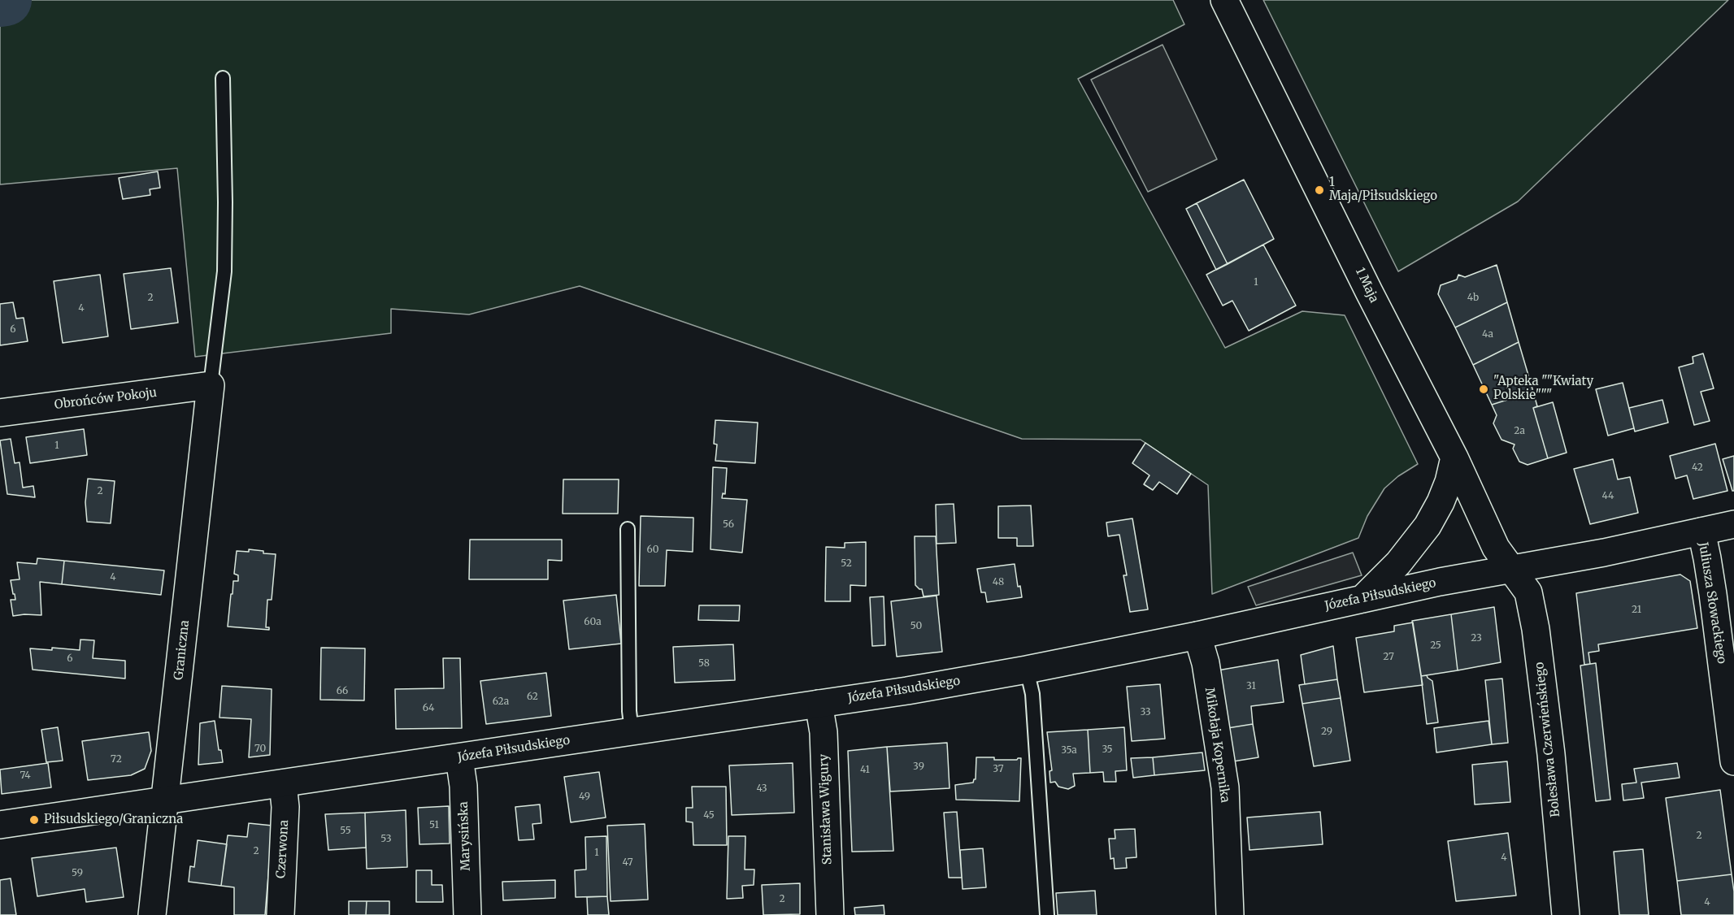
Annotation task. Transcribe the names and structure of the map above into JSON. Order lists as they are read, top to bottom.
{
  "streets": {
    "street": [
      "1 Maja",
      "Obrońców Pokoju",
      "Józefa Piłsudskiego",
      "Juliusza Słowackiego",
      "Graniczna",
      "Bolesława Czerwieńskiego",
      "Mikołaja Kopernika",
      "Stanisława Wigury",
      "Marysińska",
      "Czerwona"
    ]
  },
  "crossings": [
    ["1 Maja", "Józefa Piłsudskiego"],
    ["1 Maja", "Bolesława Czerwieńskiego"],
    ["Obrońców Pokoju", "Graniczna"],
    ["Józefa Piłsudskiego", "Juliusza Słowackiego"],
    ["Józefa Piłsudskiego", "Graniczna"],
    ["Józefa Piłsudskiego", "Bolesława Czerwieńskiego"],
    ["Józefa Piłsudskiego", "Mikołaja Kopernika"],
    ["Józefa Piłsudskiego", "Stanisława Wigury"],
    ["Józefa Piłsudskiego", "Marysińska"],
    ["Józefa Piłsudskiego", "Czerwona"]
  ],
  "places": ["1 Maja/Piłsudskiego", "\"Apteka \"\"Kwiaty Polskie\"\"\"", "Piłsudskiego/Graniczna"],
  "house_numbers": [
    "1",
    "2",
    "4b",
    "4",
    "6",
    "4a",
    "2a",
    "1",
    "42",
    "2",
    "44",
    "56",
    "60",
    "52",
    "4",
    "48",
    "21",
    "60a",
    "50",
    "23",
    "25",
    "27",
    "6",
    "58",
    "31",
    "66",
    "62",
    "62a",
    "64",
    "33",
    "29",
    "70",
    "35",
    "35a",
    "72",
    "39",
    "37",
    "41",
    "74",
    "43",
    "49",
    "45",
    "51",
    "55",
    "2",
    "53",
    "2",
    "1",
    "4",
    "47",
    "59",
    "2",
    "4"
  ]
}
